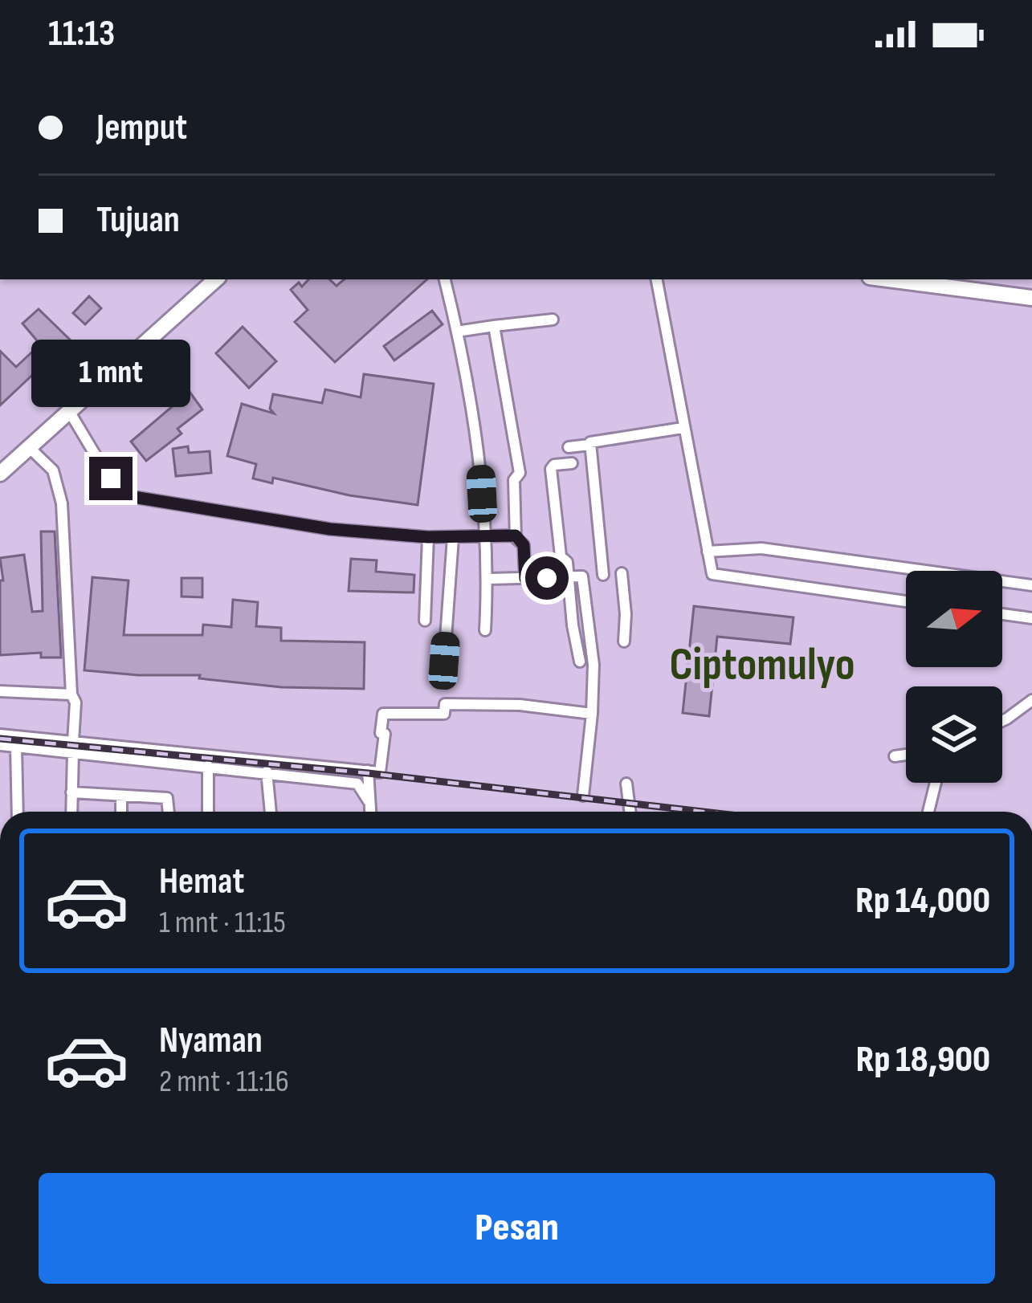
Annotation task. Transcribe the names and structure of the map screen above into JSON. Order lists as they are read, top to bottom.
{
  "districts": ["Ciptomulyo"],
  "north": "right",
  "page": {
    "status": "11:13",
    "banner": ["Jemput", "Tujuan"],
    "bubble": "1 mnt",
    "list": [
      {
        "name": "Hemat",
        "note": "1 mnt · 11:15",
        "value": "Rp 14,000"
      },
      {
        "name": "Nyaman",
        "note": "2 mnt · 11:16",
        "value": "Rp 18,900"
      }
    ],
    "buttons": "Pesan"
  }
}
